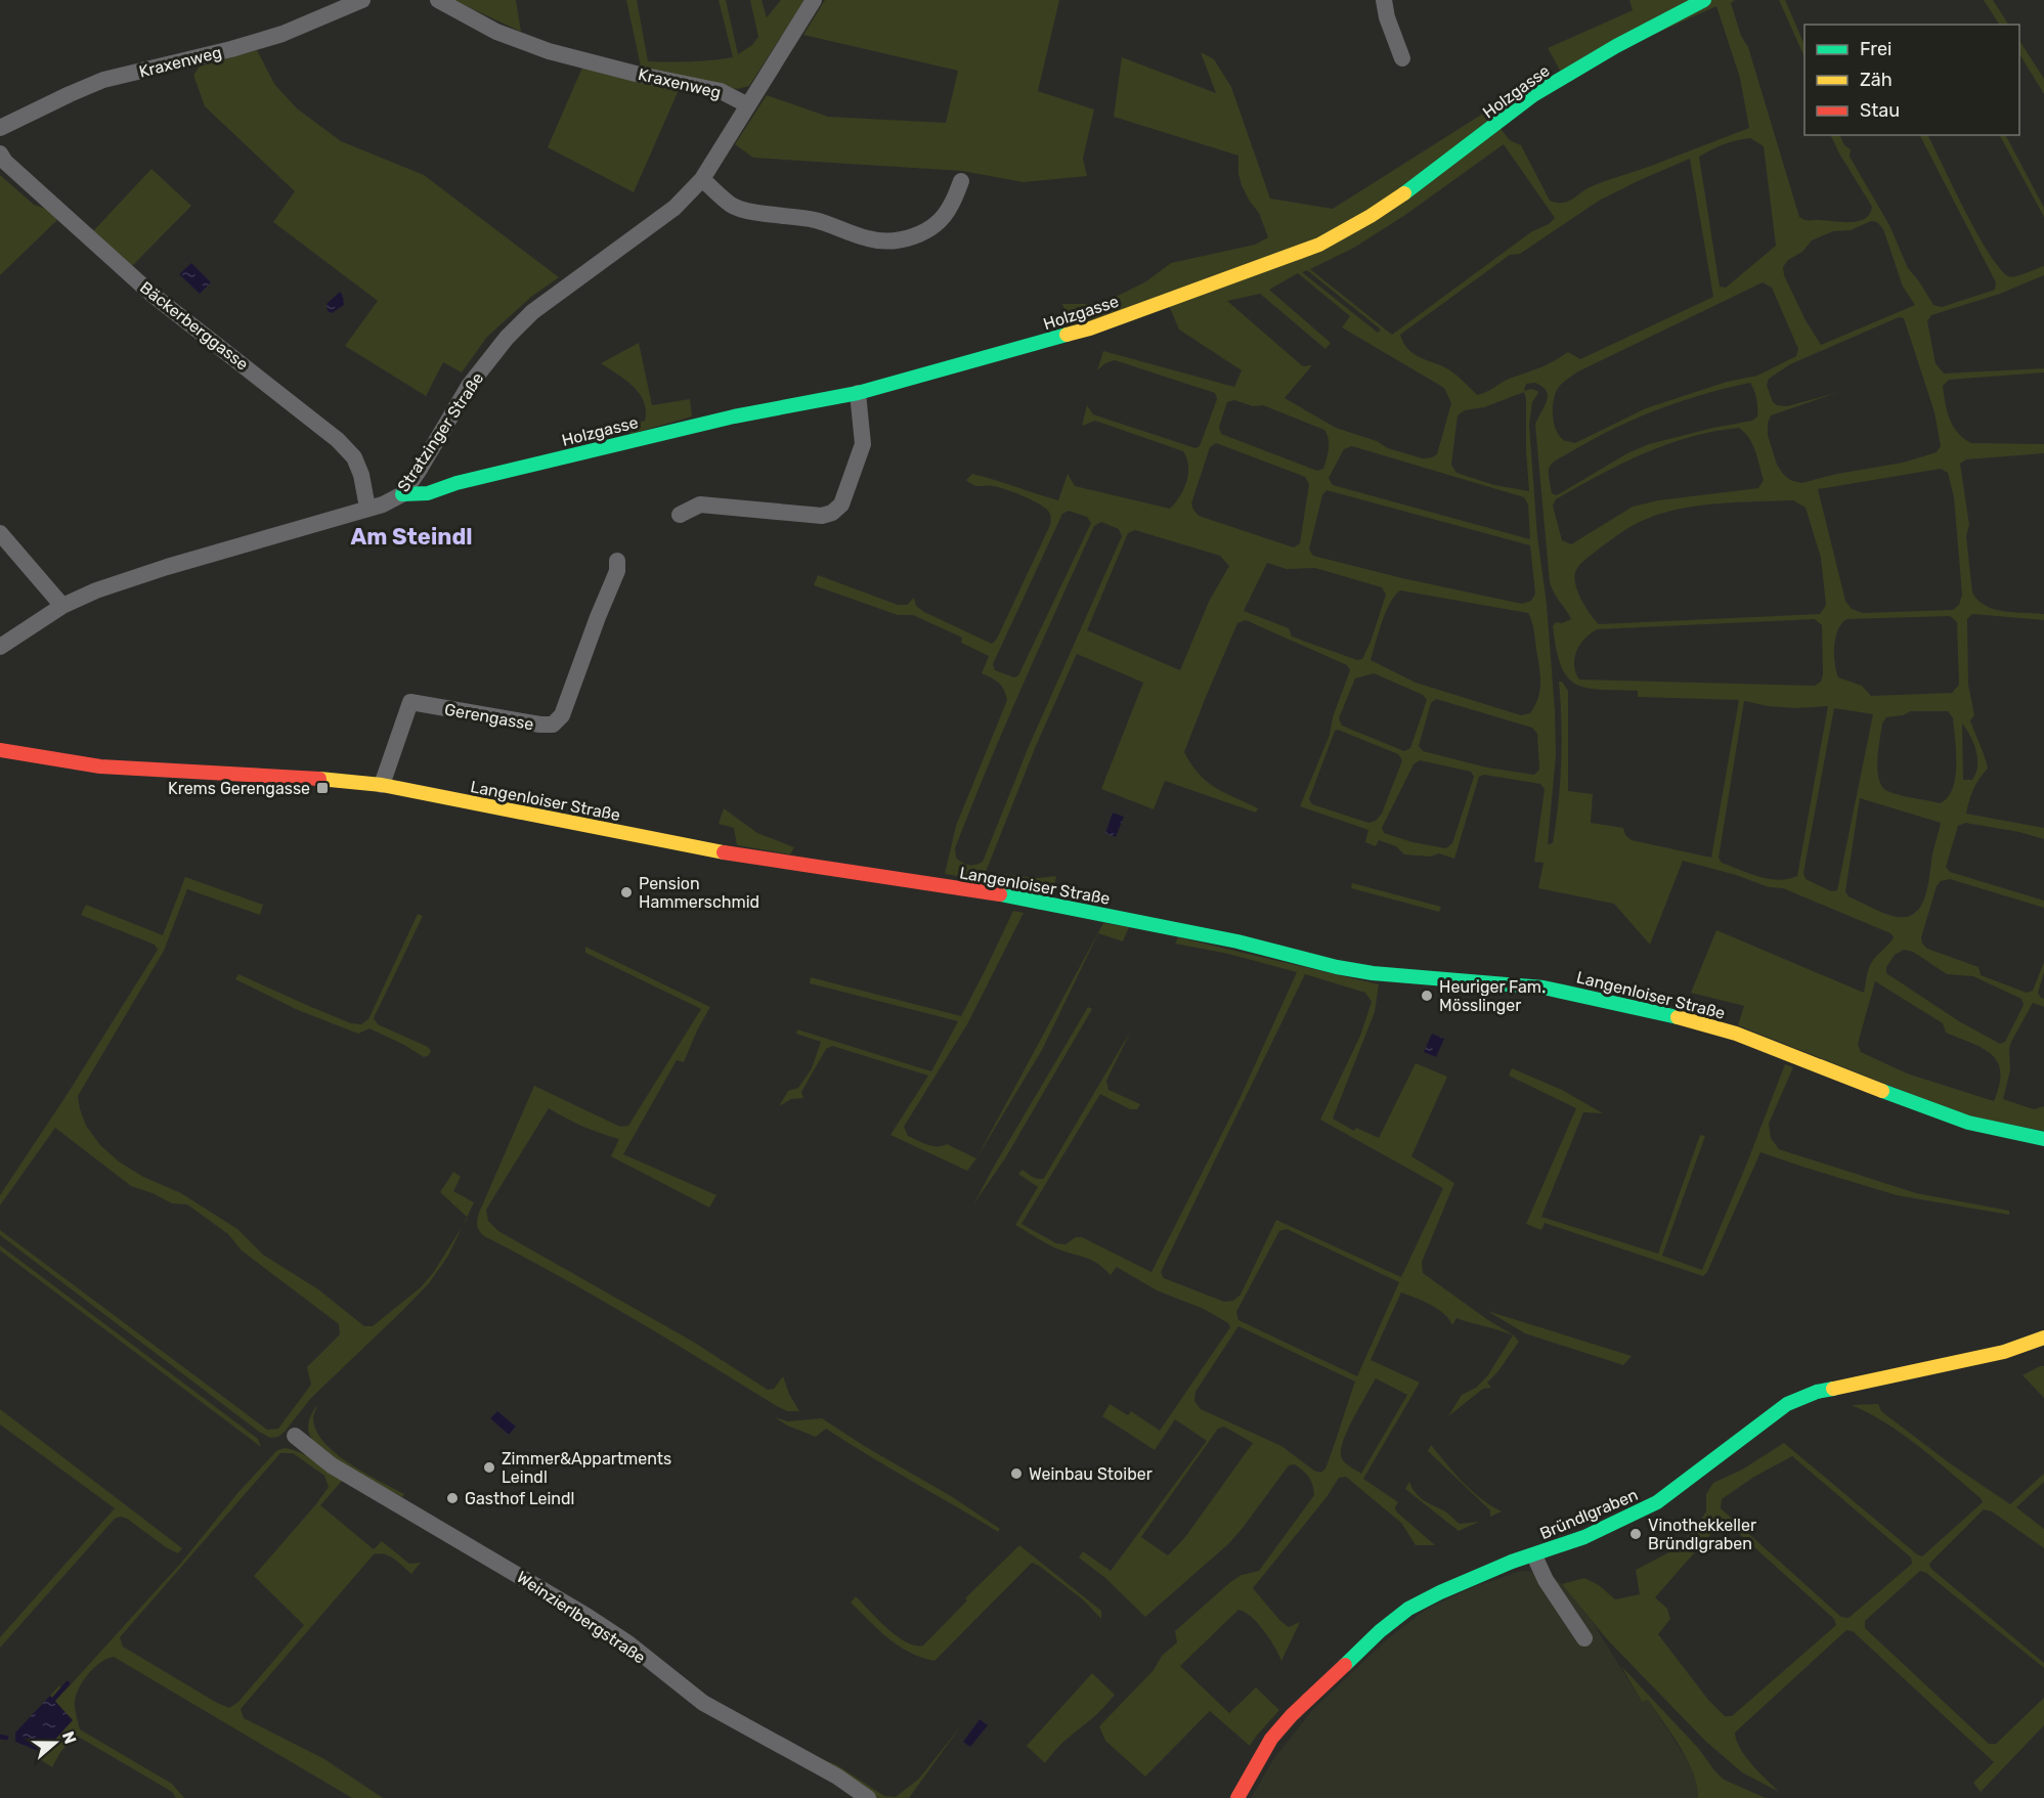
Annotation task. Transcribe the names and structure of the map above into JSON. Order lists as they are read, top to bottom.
{
  "streets": {
    "street": [
      "Kraxenweg",
      "Holzgasse",
      "Bäckerberggasse",
      "Stratzinger Straße",
      "Gerengasse",
      "Langenloiser Straße",
      "Bründlgraben",
      "Weinzierlbergstraße"
    ]
  },
  "crossings": [
    ["Kraxenweg", "Stratzinger Straße"],
    ["Holzgasse", "Stratzinger Straße"],
    ["Bäckerberggasse", "Stratzinger Straße"],
    ["Gerengasse", "Langenloiser Straße"]
  ],
  "districts": ["Am Steindl"],
  "places": {
    "transit": ["Krems Gerengasse"],
    "other": [
      "Pension Hammerschmid",
      "Heuriger Fam. Mösslinger",
      "Zimmer&Appartments Leindl",
      "Weinbau Stoiber",
      "Gasthof Leindl",
      "Vinothekkeller Bründlgraben"
    ]
  },
  "legend": ["Frei", "Zäh", "Stau"],
  "north": "right"
}
